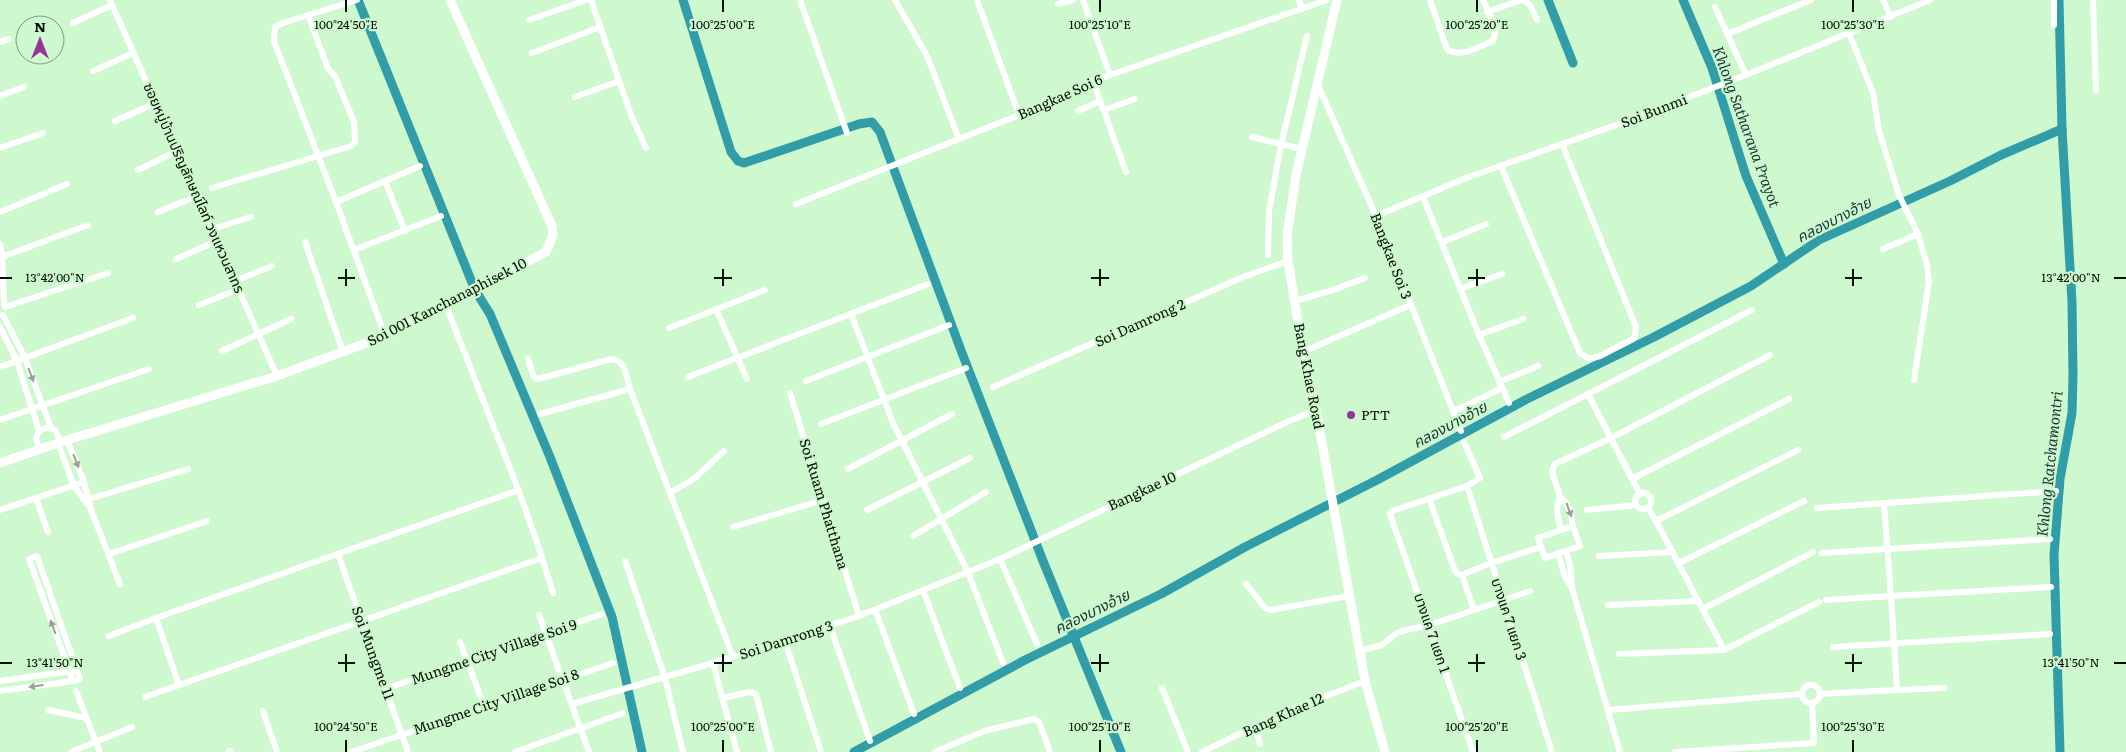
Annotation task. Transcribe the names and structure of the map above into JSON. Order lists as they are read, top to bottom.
{
  "streets": {
    "street": [
      "Bangkae Soi 6",
      "Soi Bunmi",
      "ซอยหมู่บ้านปริญลักษณ์ไลท์ วงแหวนสาทร",
      "Bangkae Soi 3",
      "Soi 001 Kanchanaphisek 10",
      "Soi Damrong 2",
      "Bang Khae Road",
      "Bangkae 10",
      "Soi Ruam Phatthana",
      "บางแค 7 แยก 3",
      "บางแค 7 แยก 1",
      "Soi Damrong 3",
      "Mungme City Village Soi 9",
      "Soi Mungme 11",
      "Mungme City Village Soi 8",
      "Bang Khae 12"
    ]
  },
  "crossings": [
    ["Soi Bunmi", "Bangkae Soi 3"],
    ["ซอยหมู่บ้านปริญลักษณ์ไลท์ วงแหวนสาทร", "Soi 001 Kanchanaphisek 10"],
    ["Bangkae Soi 3", "Bang Khae Road"],
    ["Soi Damrong 2", "Bang Khae Road"],
    ["Bang Khae Road", "Bangkae 10"],
    ["Bang Khae Road", "Bang Khae 12"],
    ["Bangkae 10", "Soi Damrong 3"],
    ["Soi Ruam Phatthana", "Soi Damrong 3"],
    ["Mungme City Village Soi 9", "Soi Mungme 11"],
    ["Soi Mungme 11", "Mungme City Village Soi 8"]
  ],
  "water": ["Khlong Satharana Prayot", "คลองบางอ้าย", "Khlong Ratchamontri"],
  "places": ["PTT"],
  "north": "top",
  "coordinates": [
    "100°24'50\"E",
    "100°25'00\"E",
    "100°25'10\"E",
    "100°25'20\"E",
    "100°25'30\"E",
    "13°42'00\"N",
    "13°41'50\"N"
  ]
}
